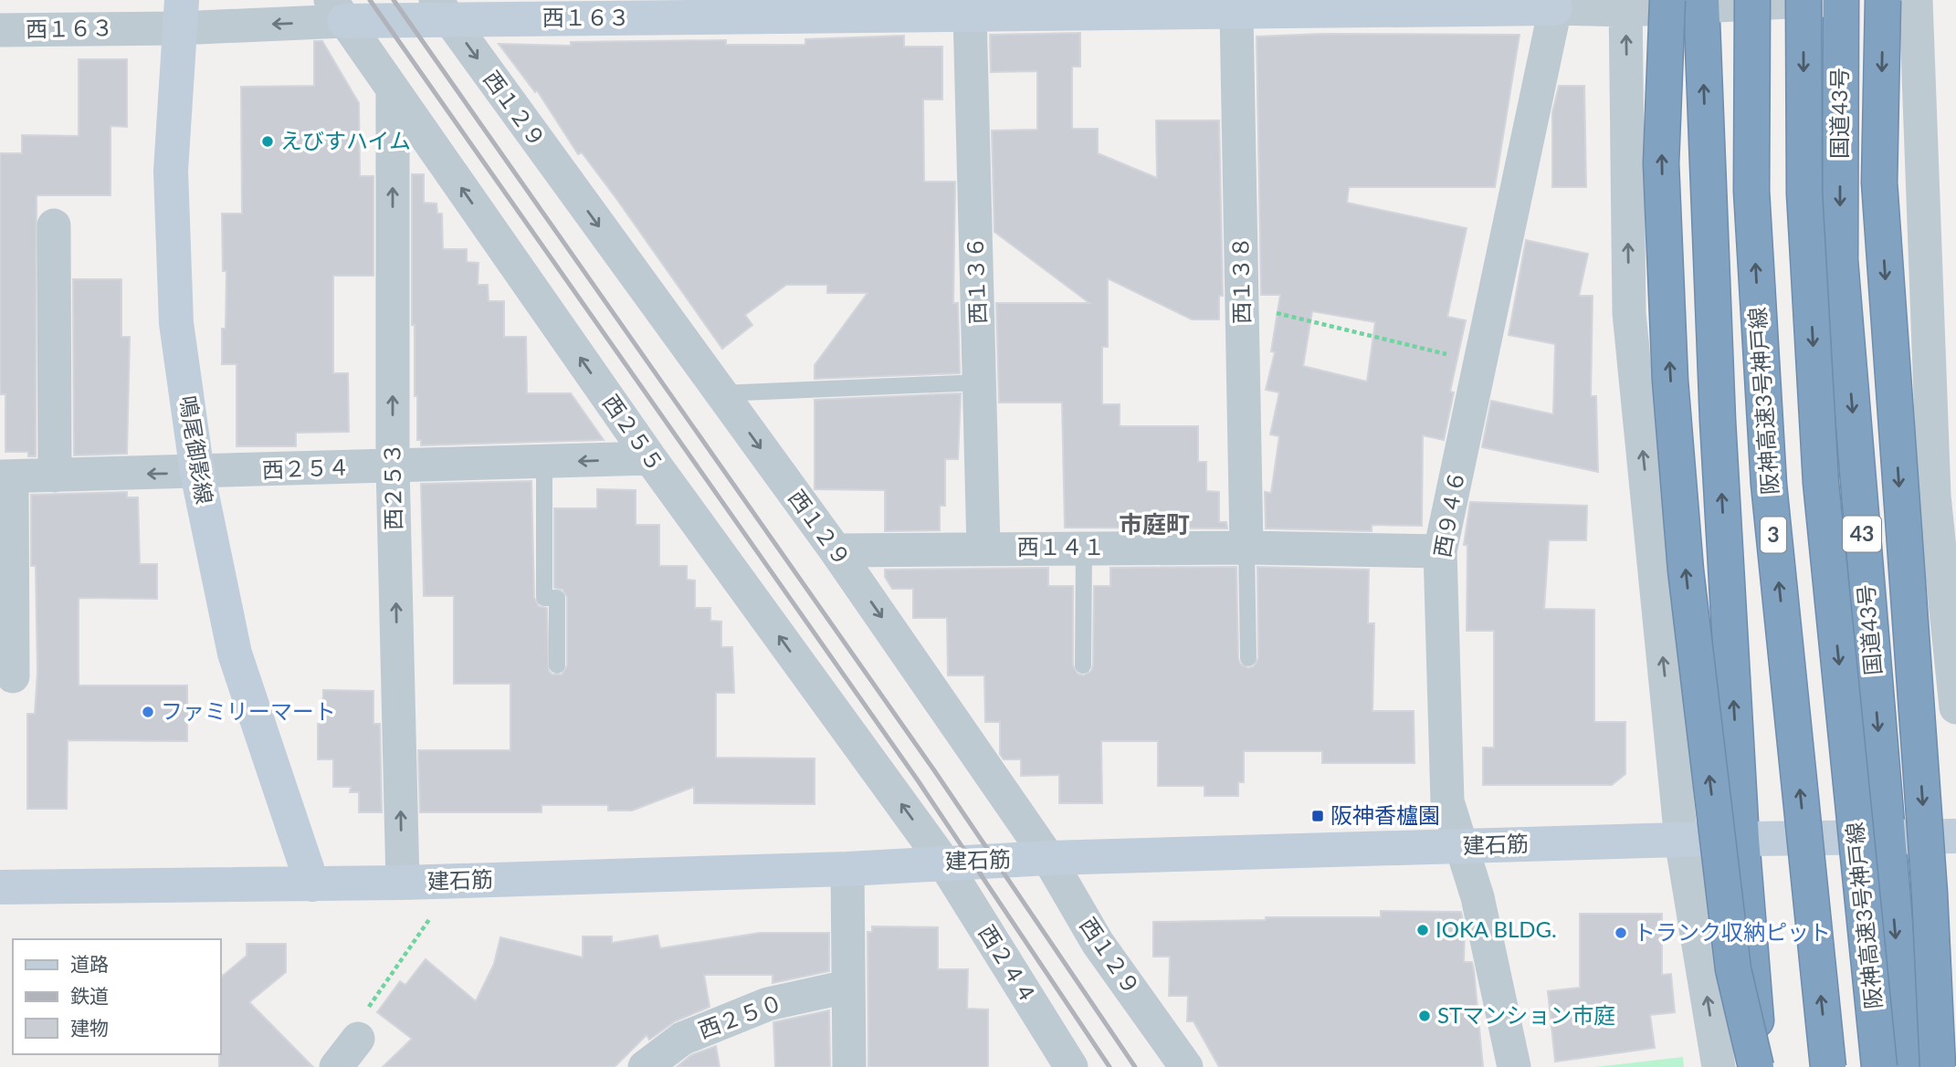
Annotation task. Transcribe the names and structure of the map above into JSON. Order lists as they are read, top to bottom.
{
  "streets": {
    "highway": [
      "国道43号",
      "阪神高速3号神戸線",
      "43",
      "3"
    ],
    "street": [
      "西１６３",
      "西１２９",
      "西１３６",
      "西１３８",
      "西２５５",
      "鳴尾御影線",
      "西２５４",
      "西２５３",
      "西９４６",
      "西１４１",
      "建石筋",
      "西２４４",
      "西２５０"
    ]
  },
  "crossings": [
    ["西１６３", "西１２９"],
    ["西１６３", "西１３６"],
    ["西１６３", "西１３８"],
    ["西１６３", "西２５５"],
    ["西１６３", "鳴尾御影線"],
    ["西１６３", "西９４６"],
    ["西１２９", "西１４１"],
    ["西１２９", "建石筋"],
    ["国道43号", "建石筋"],
    ["西１３６", "西１４１"],
    ["西１３８", "西１４１"],
    ["西２５５", "西２５４"],
    ["西２５５", "西２５３"],
    ["西２５５", "建石筋"],
    ["西２５５", "西２４４"],
    ["鳴尾御影線", "西２５４"],
    ["鳴尾御影線", "建石筋"],
    ["西２５４", "西２５３"],
    ["西２５３", "建石筋"],
    ["西９４６", "西１４１"],
    ["西９４６", "建石筋"],
    ["建石筋", "西２４４"]
  ],
  "one_way": [
    "西１２９",
    "西２５５",
    "西２５４",
    "西２５３"
  ],
  "districts": ["市庭町"],
  "places": {
    "other": [
      "えびすハイム",
      "ファミリーマート",
      "IOKA BLDG.",
      "トランク収納ピット",
      "STマンション市庭"
    ],
    "transit": ["阪神香櫨園"]
  },
  "legend": ["道路", "鉄道", "建物"]
}
